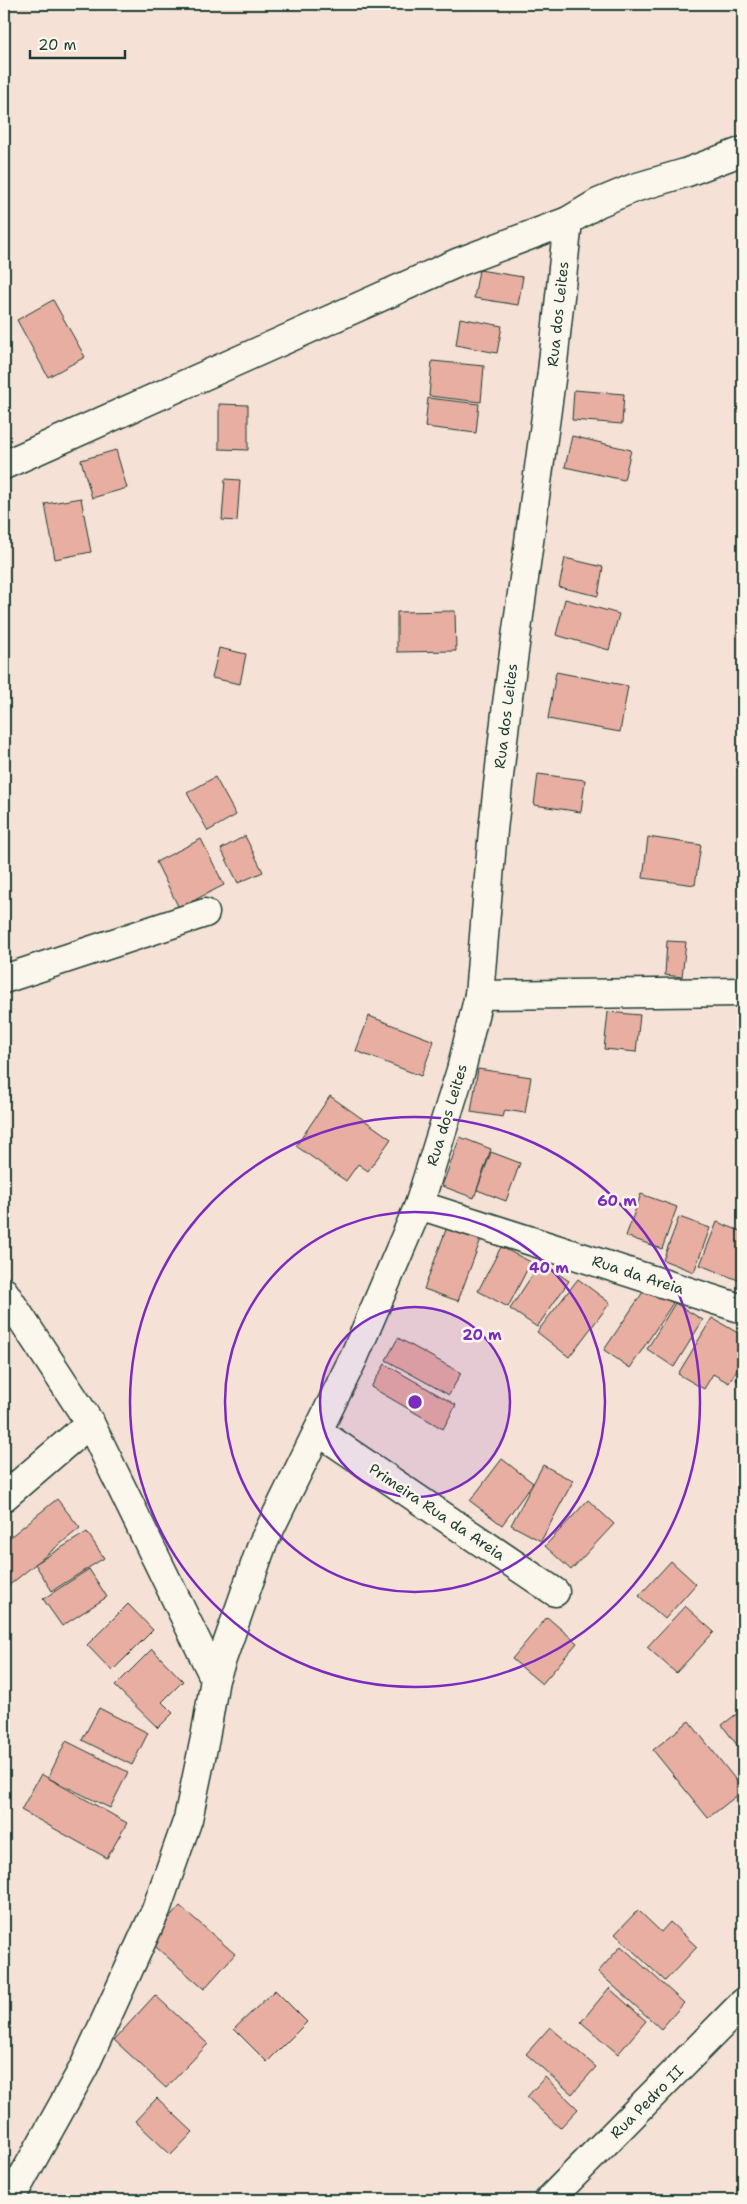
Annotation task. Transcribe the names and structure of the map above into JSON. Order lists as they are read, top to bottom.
{
  "streets": {
    "street": [
      "Rua dos Leites",
      "Rua da Areia",
      "Primeira Rua da Areia",
      "Rua Pedro II"
    ]
  },
  "crossings": [
    ["Rua dos Leites", "Rua da Areia"],
    ["Rua dos Leites", "Primeira Rua da Areia"]
  ],
  "scale_bar": "20 m",
  "rings": ["60 m", "40 m", "20 m"]
}
